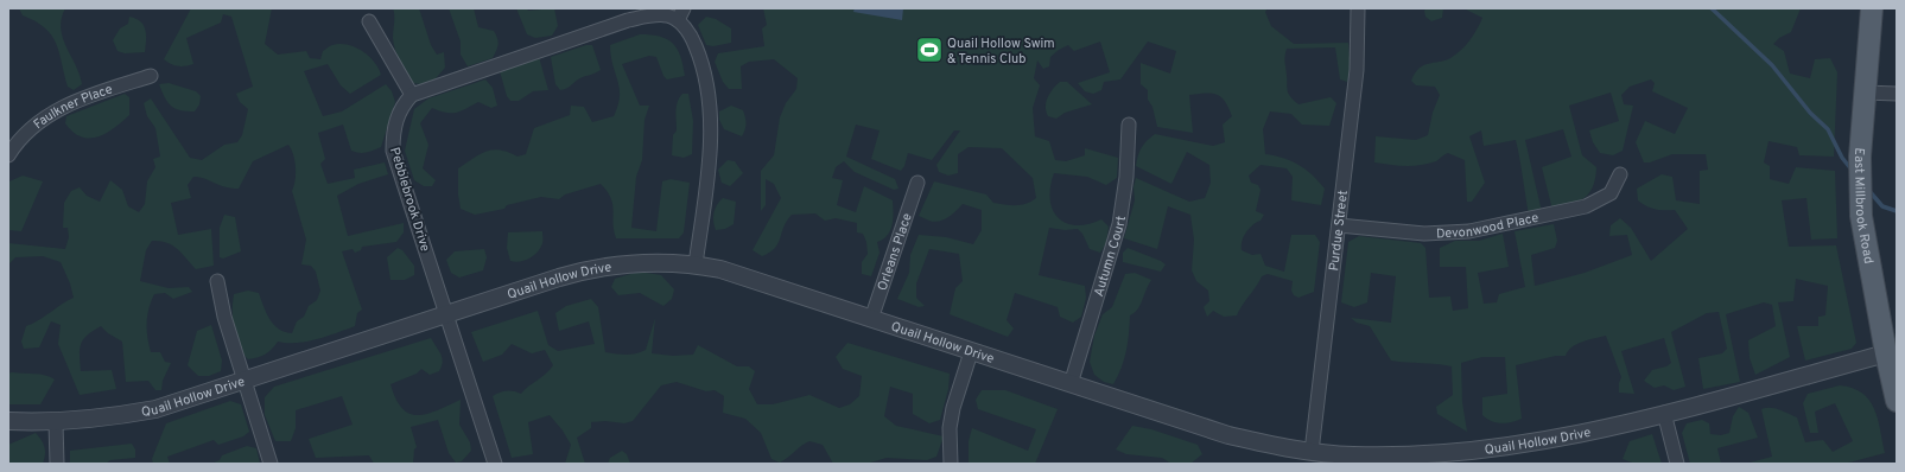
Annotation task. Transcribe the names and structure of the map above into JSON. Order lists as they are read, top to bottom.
{
  "streets": {
    "main road": ["East Millbrook Road"],
    "street": [
      "Faulkner Place",
      "Pebblebrook Drive",
      "Devonwood Place",
      "Purdue Street",
      "Orleans Place",
      "Autumn Court",
      "Quail Hollow Drive"
    ]
  },
  "crossings": [
    ["Pebblebrook Drive", "Quail Hollow Drive"],
    ["East Millbrook Road", "Quail Hollow Drive"],
    ["Devonwood Place", "Purdue Street"],
    ["Purdue Street", "Quail Hollow Drive"],
    ["Orleans Place", "Quail Hollow Drive"],
    ["Autumn Court", "Quail Hollow Drive"]
  ],
  "places": {
    "sports": ["Quail Hollow Swim & Tennis Club"]
  }
}
